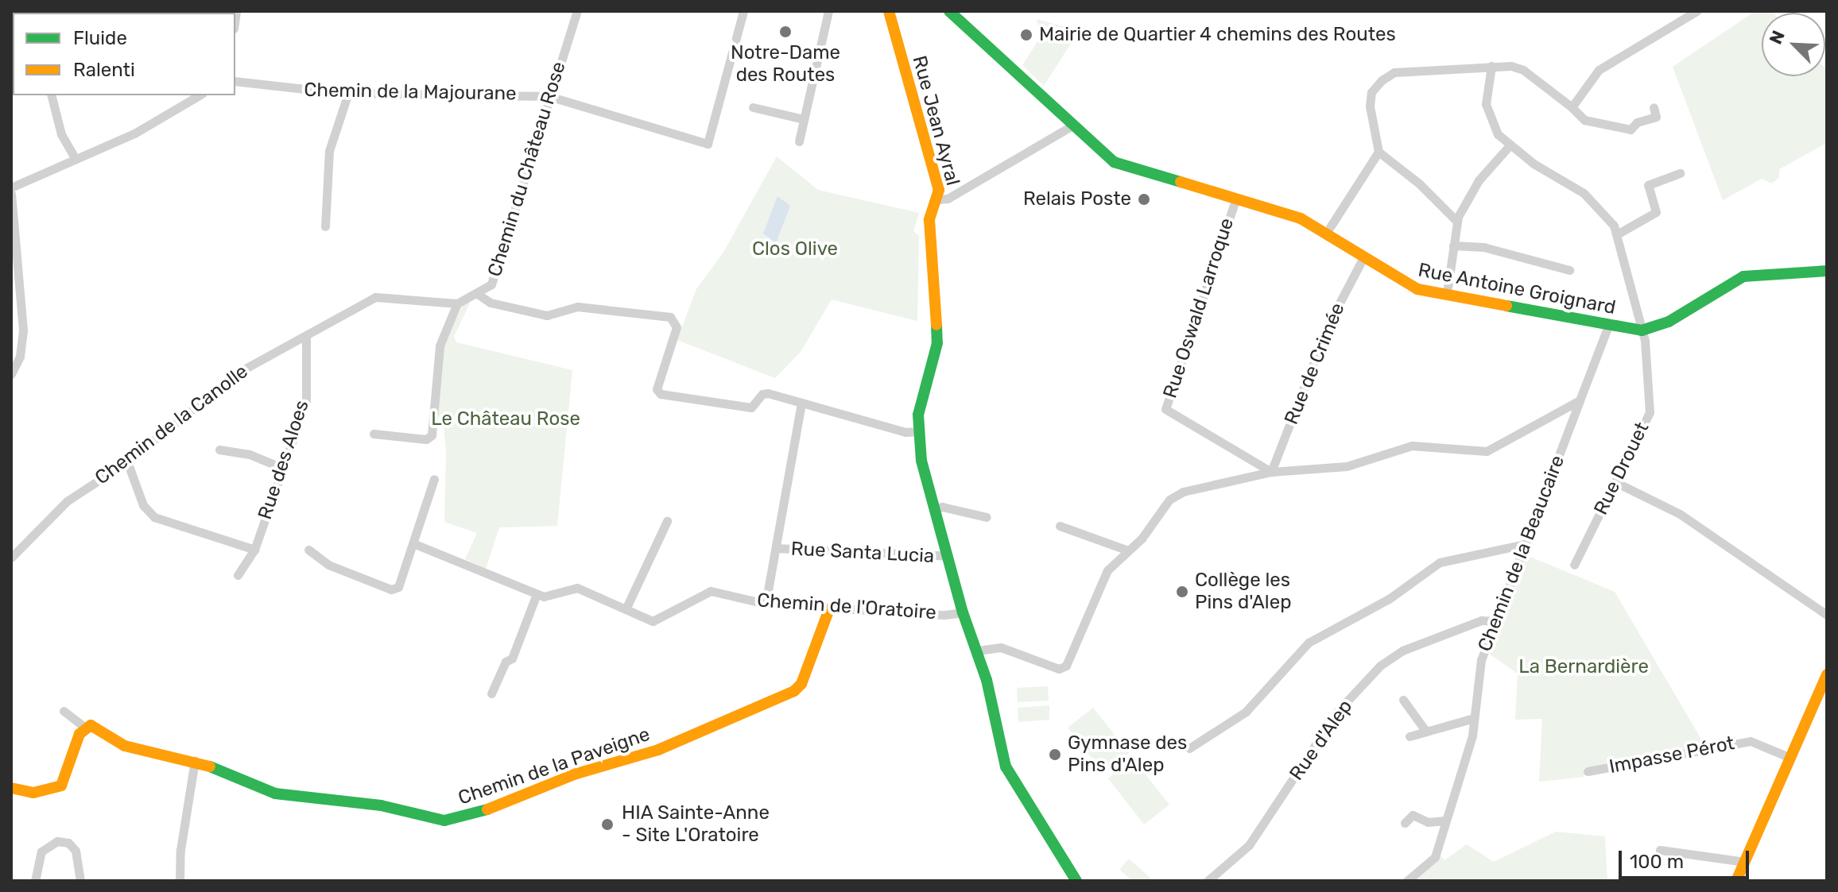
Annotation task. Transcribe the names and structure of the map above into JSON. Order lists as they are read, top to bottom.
{
  "streets": {
    "main road": ["Rue Jean Ayral", "Rue Antoine Groignard", "Chemin de la Paveigne"],
    "street": [
      "Chemin de la Majourane",
      "Chemin du Château Rose",
      "Rue Oswald Larroque",
      "Rue de Crimée",
      "Chemin de la Canolle",
      "Rue des Aloes",
      "Rue Drouet",
      "Rue Santa Lucia",
      "Chemin de la Beaucaire",
      "Chemin de l'Oratoire",
      "Rue d'Alep",
      "Impasse Pérot"
    ]
  },
  "crossings": [
    ["Chemin de la Majourane", "Chemin du Château Rose"],
    ["Rue Jean Ayral", "Rue Santa Lucia"],
    ["Rue Jean Ayral", "Chemin de l'Oratoire"],
    ["Chemin du Château Rose", "Chemin de la Canolle"],
    ["Rue Antoine Groignard", "Rue Oswald Larroque"],
    ["Rue Antoine Groignard", "Rue de Crimée"],
    ["Rue Antoine Groignard", "Rue Drouet"],
    ["Rue Oswald Larroque", "Rue de Crimée"],
    ["Chemin de la Canolle", "Rue des Aloes"],
    ["Chemin de la Beaucaire", "Rue d'Alep"],
    ["Chemin de l'Oratoire", "Chemin de la Paveigne"]
  ],
  "parks": ["Clos Olive", "Le Château Rose", "La Bernardière"],
  "places": [
    "Notre-Dame des Routes",
    "Mairie de Quartier 4 chemins des Routes",
    "Relais Poste",
    "Collège les Pins d'Alep",
    "Gymnase des Pins d'Alep",
    "HIA Sainte-Anne - Site L'Oratoire"
  ],
  "legend": ["Fluide", "Ralenti"],
  "scale_bar": "100 m",
  "north": "top left"
}
